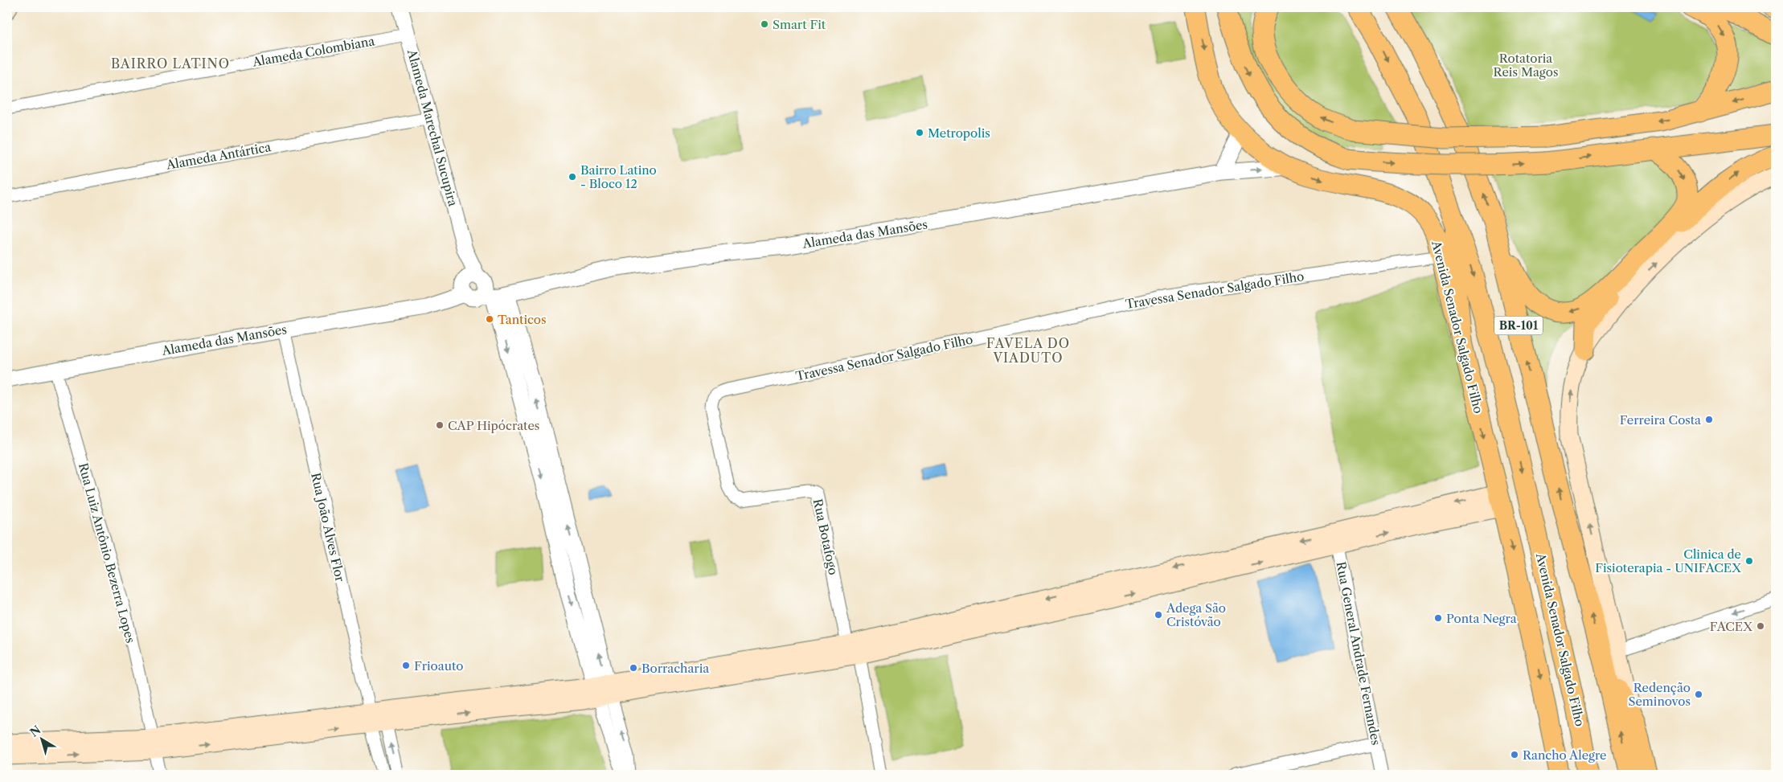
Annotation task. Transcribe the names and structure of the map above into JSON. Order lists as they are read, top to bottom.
{
  "streets": {
    "highway": ["BR-101", "Avenida Senador Salgado Filho"],
    "street": [
      "Alameda Colombiana",
      "Alameda Marechal Sucupira",
      "Alameda Antártica",
      "Alameda das Mansões",
      "Travessa Senador Salgado Filho",
      "Rua João Alves Flor",
      "Rua Botafogo",
      "Rua Luiz Antônio Bezerra Lopes",
      "Rua General Andrade Fernandes"
    ]
  },
  "crossings": [
    ["Alameda Colombiana", "Alameda Marechal Sucupira"],
    ["Alameda Marechal Sucupira", "Alameda Antártica"],
    ["Alameda Marechal Sucupira", "Alameda das Mansões"],
    ["Alameda das Mansões", "Avenida Senador Salgado Filho"],
    ["Alameda das Mansões", "Rua João Alves Flor"],
    ["Alameda das Mansões", "Rua Luiz Antônio Bezerra Lopes"],
    ["Travessa Senador Salgado Filho", "Avenida Senador Salgado Filho"],
    ["Travessa Senador Salgado Filho", "Rua Botafogo"]
  ],
  "one_way": ["Avenida Senador Salgado Filho"],
  "districts": ["BAIRRO LATINO", "FAVELA DO VIADUTO"],
  "parks": ["Rotatoria Reis Magos"],
  "places": [
    "Smart Fit",
    "Metropolis",
    "Bairro Latino - Bloco 12",
    "Tanticos",
    "Ferreira Costa",
    "CAP Hipócrates",
    "Clinica de Fisioterapia - UNIFACEX",
    "Adega São Cristóvão",
    "Ponta Negra",
    "FACEX",
    "Frioauto",
    "Borracharia",
    "Redenção Seminovos",
    "Rancho Alegre"
  ],
  "north": "top left"
}
